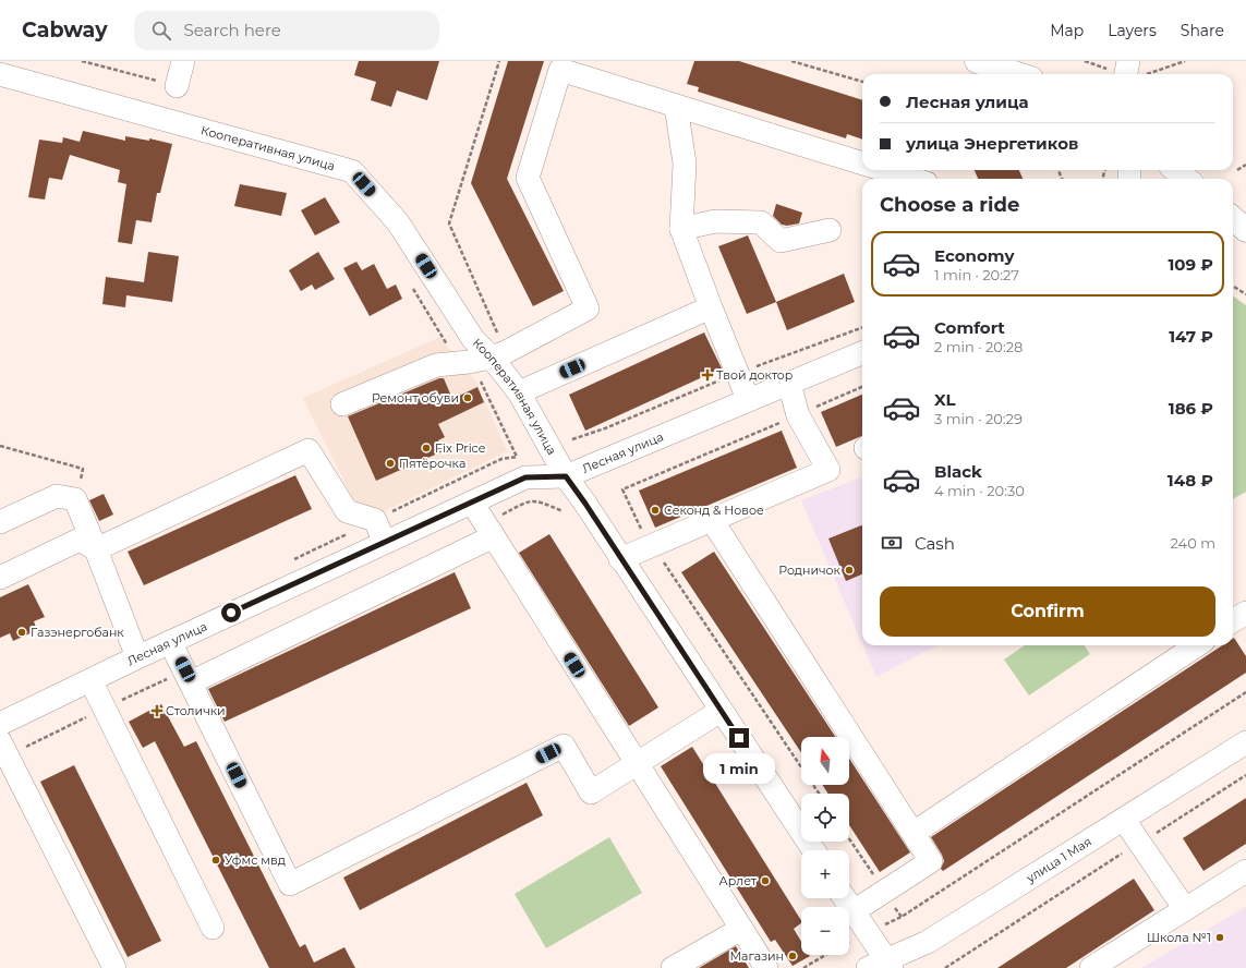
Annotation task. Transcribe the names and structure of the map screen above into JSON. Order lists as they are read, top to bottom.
{
  "streets": {
    "street": ["Кооперативная улица", "Лесная улица", "улица 1 Мая"]
  },
  "crossings": [
    ["Кооперативная улица", "Лесная улица"]
  ],
  "places": {
    "health": ["Твой доктор", "Столички"],
    "other": [
      "Ремонт обуви",
      "Fix Price",
      "Пятёрочка",
      "Секонд & Новое",
      "Родничок",
      "Газэнергобанк",
      "Уфмс мвд",
      "Арлет",
      "Школа №1",
      "Магазин"
    ]
  },
  "north": "top",
  "page": {
    "header": "Cabway",
    "search": "Search here",
    "nav": ["Map", "Layers", "Share"],
    "banner": ["Лесная улица", "улица Энергетиков"],
    "heading": "Choose a ride",
    "list": [
      {
        "name": "Economy",
        "note": "1 min · 20:27",
        "value": "109 ₽"
      },
      {
        "name": "Comfort",
        "note": "2 min · 20:28",
        "value": "147 ₽"
      },
      {
        "name": "XL",
        "note": "3 min · 20:29",
        "value": "186 ₽"
      },
      {
        "name": "Black",
        "note": "4 min · 20:30",
        "value": "148 ₽"
      }
    ],
    "pay": ["Cash", "240 m"],
    "buttons": "Confirm",
    "map_buttons": ["+", "−"],
    "bubble": "1 min"
  }
}
